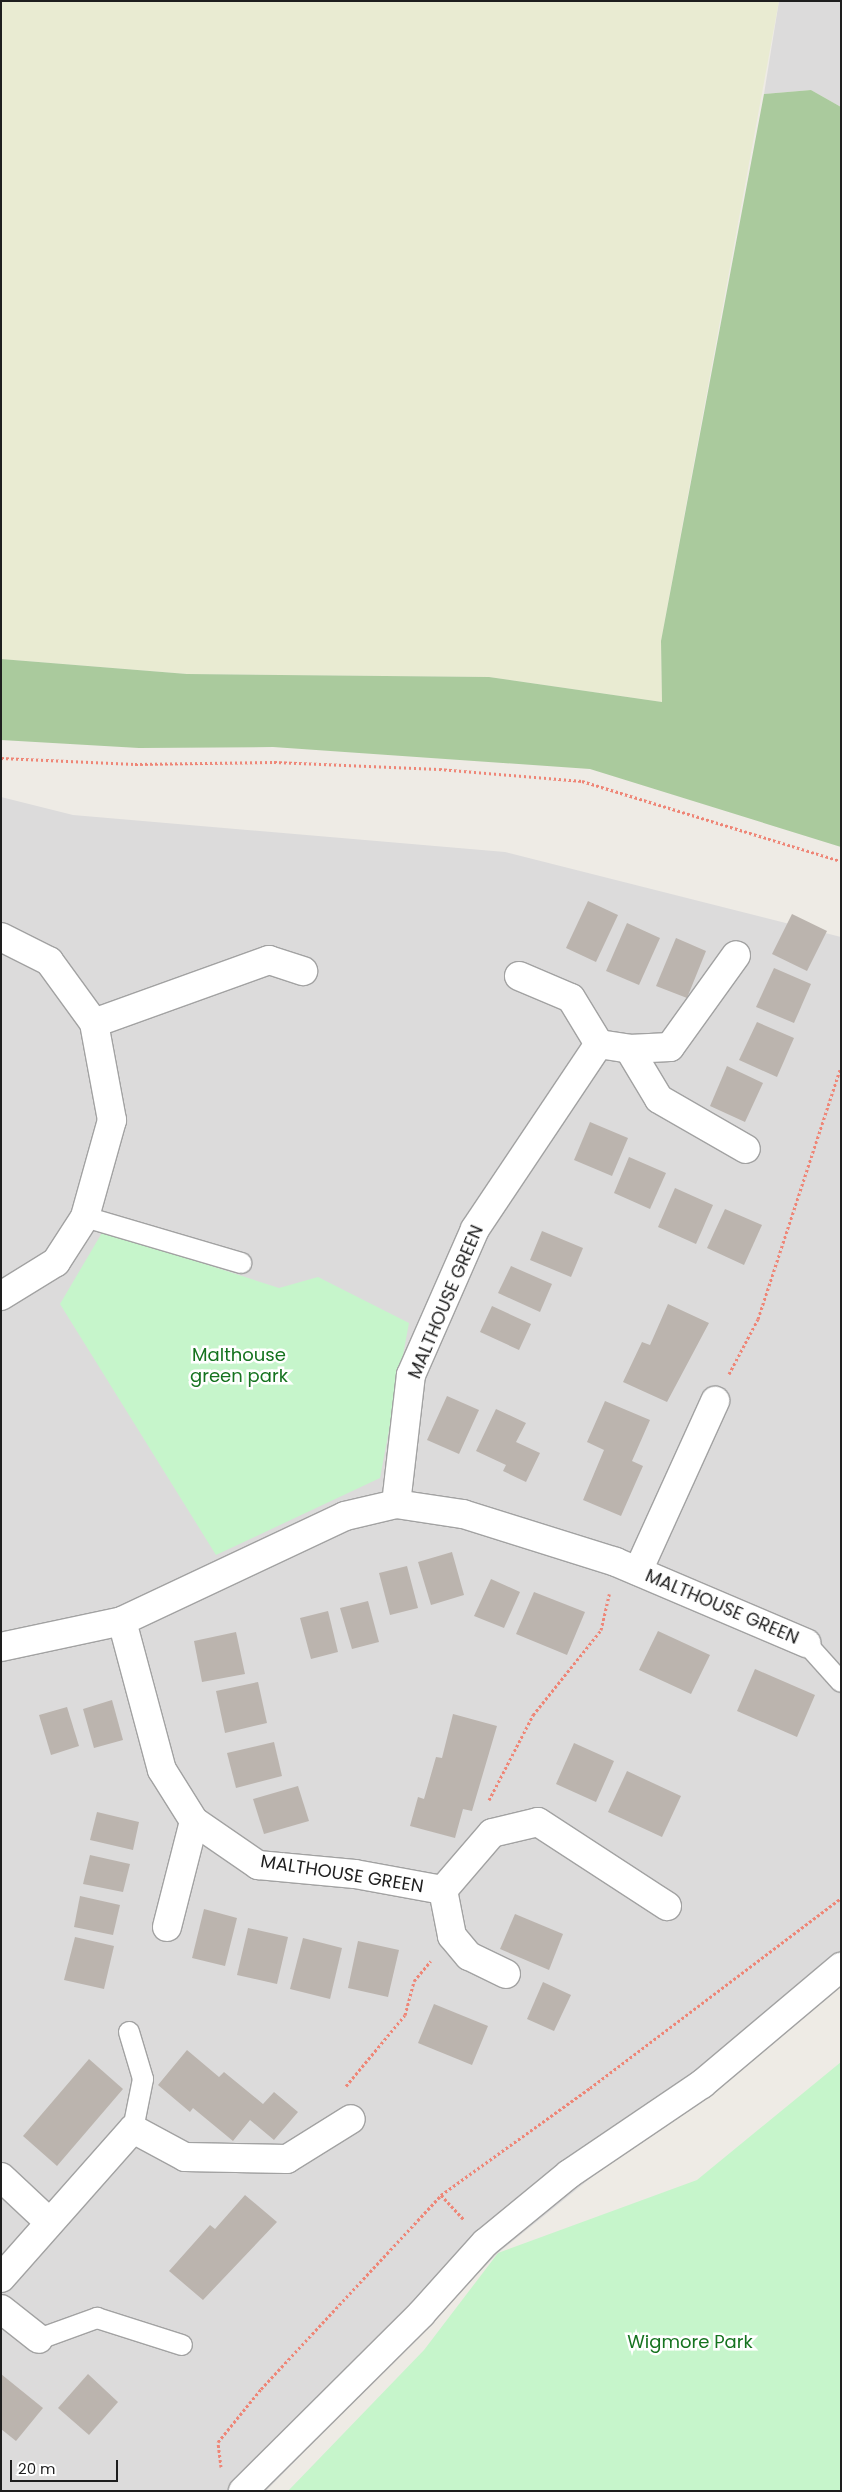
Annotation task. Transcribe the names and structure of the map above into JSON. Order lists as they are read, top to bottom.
{
  "streets": {
    "street": ["MALTHOUSE GREEN"]
  },
  "parks": ["Malthouse green park", "Wigmore Park"],
  "scale_bar": "20 m"
}
